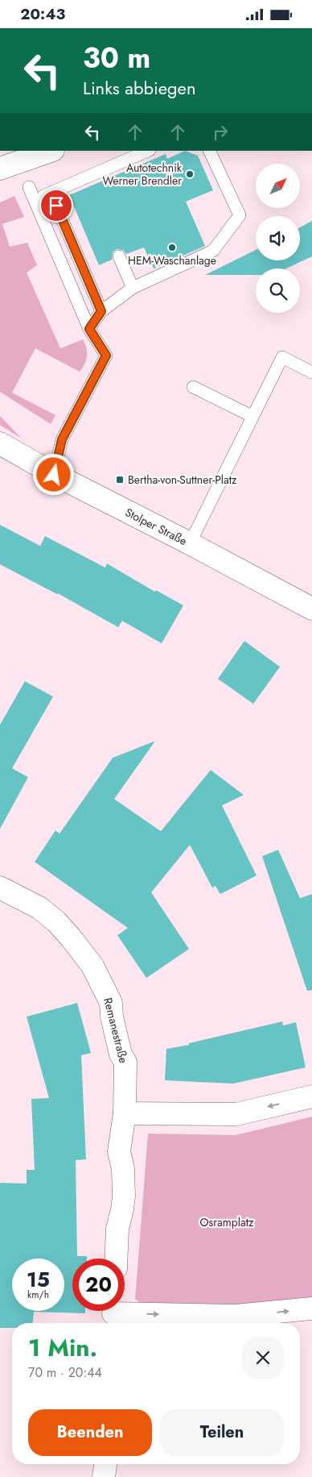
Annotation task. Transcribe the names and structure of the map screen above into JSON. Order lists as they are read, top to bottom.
{
  "streets": {
    "street": ["Stolper Straße", "Remanestraße"]
  },
  "parks": ["Osramplatz"],
  "places": {
    "other": ["Autotechnik Werner Brendler", "HEM-Waschanlage"],
    "transit": ["Bertha-von-Suttner-Platz"]
  },
  "north": "top right",
  "page": {
    "status": "20:43",
    "turn": ["30 m", "Links abbiegen"],
    "speed": "15 km/h",
    "limit": "20",
    "heading": ["1 Min.", "70 m · 20:44"],
    "buttons": ["Beenden", "Teilen"]
  }
}
